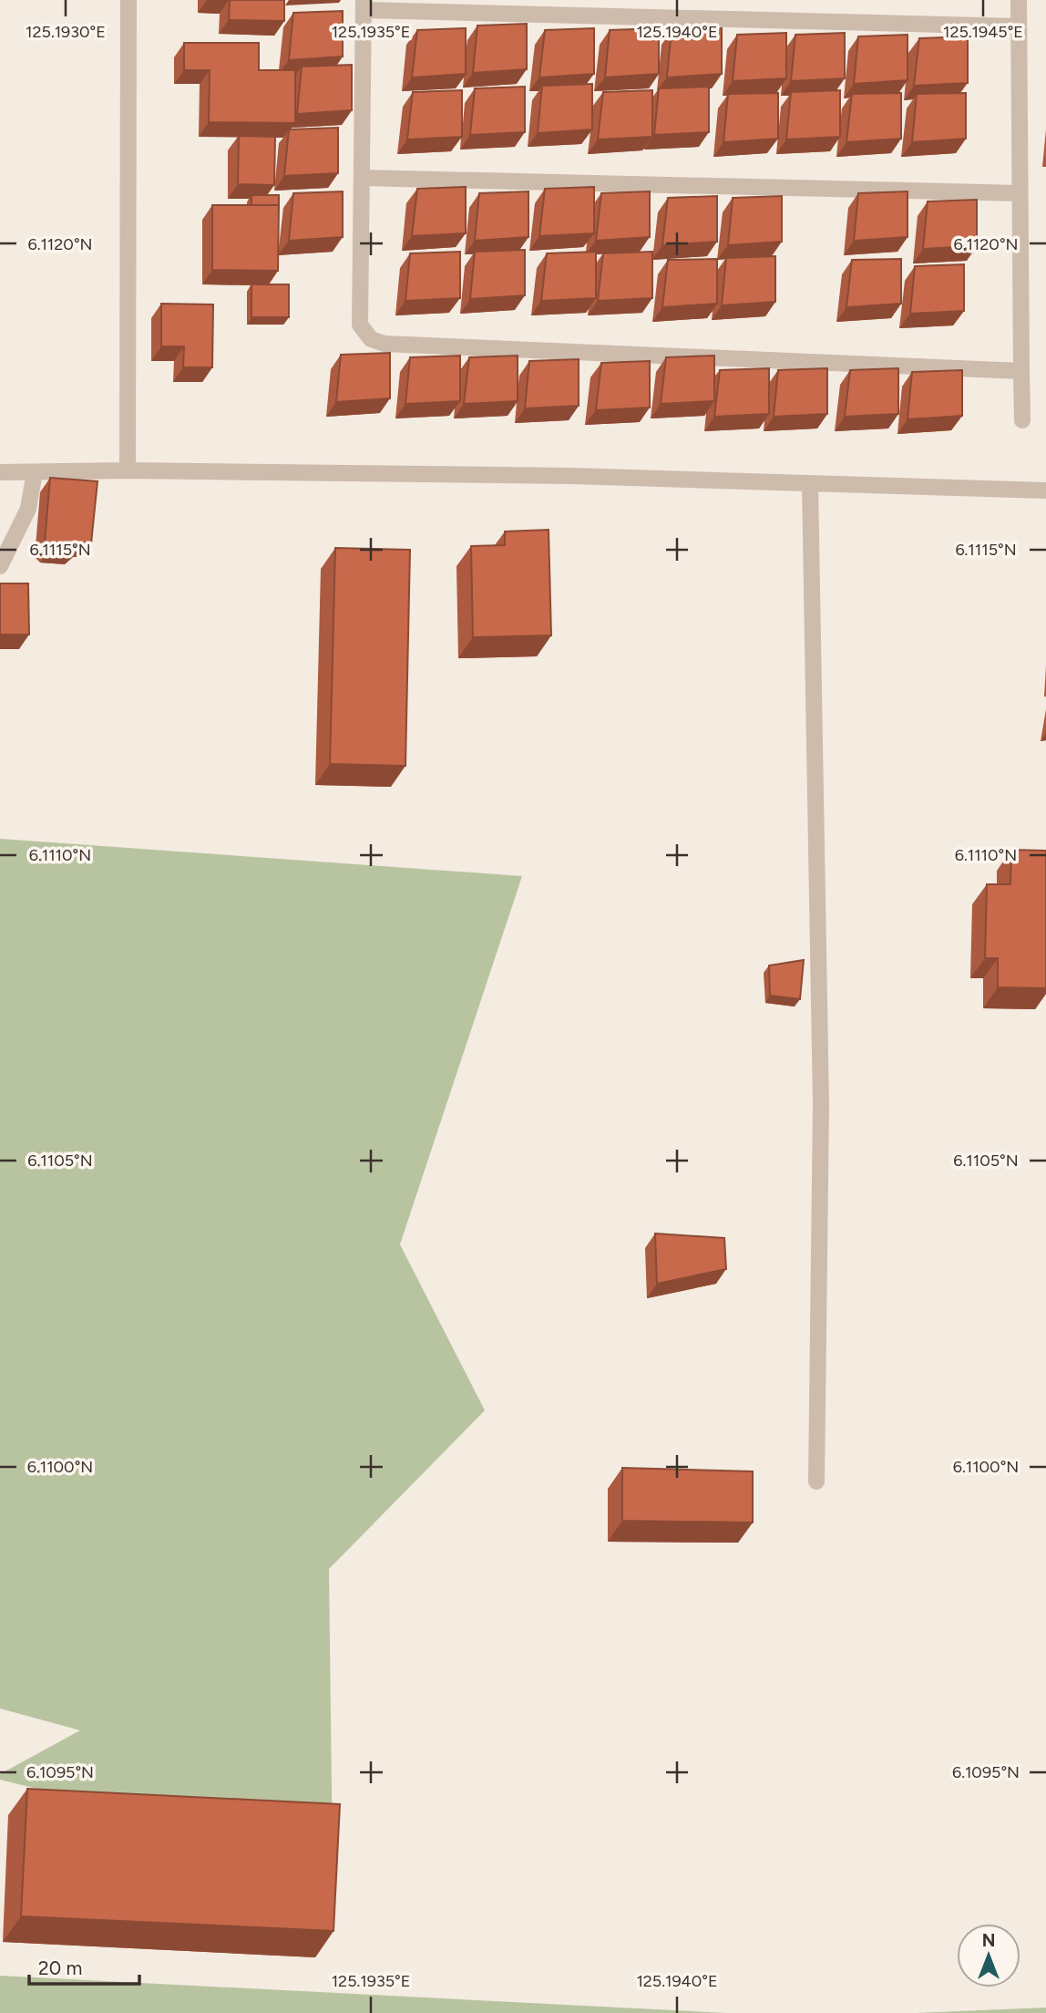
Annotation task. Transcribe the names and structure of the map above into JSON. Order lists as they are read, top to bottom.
{
  "scale_bar": "20 m",
  "north": "top",
  "coordinates": [
    "125.1930°E",
    "125.1935°E",
    "125.1940°E",
    "125.1945°E",
    "6.1120°N",
    "6.1115°N",
    "6.1110°N",
    "6.1105°N",
    "6.1100°N",
    "6.1095°N"
  ]
}
